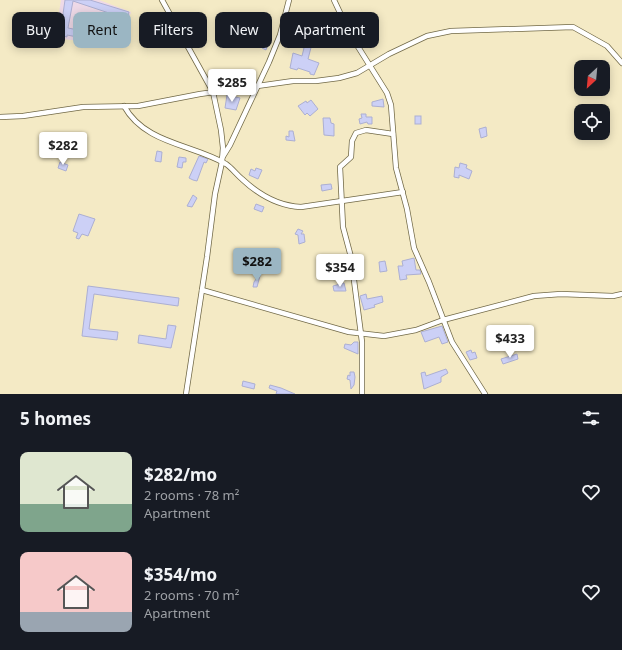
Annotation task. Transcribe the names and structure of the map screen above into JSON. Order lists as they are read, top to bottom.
{
  "north": "bottom left",
  "page": {
    "chip": [
      "Buy",
      "Rent",
      "Filters",
      "New",
      "Apartment"
    ],
    "price": [
      "$285",
      "$282",
      "$282",
      "$354",
      "$433"
    ],
    "heading": "5 homes",
    "list": [
      {
        "name": "$282/mo",
        "note": "2 rooms · 78 m² · Apartment"
      },
      {
        "name": "$354/mo",
        "note": "2 rooms · 70 m² · Apartment"
      }
    ]
  }
}
